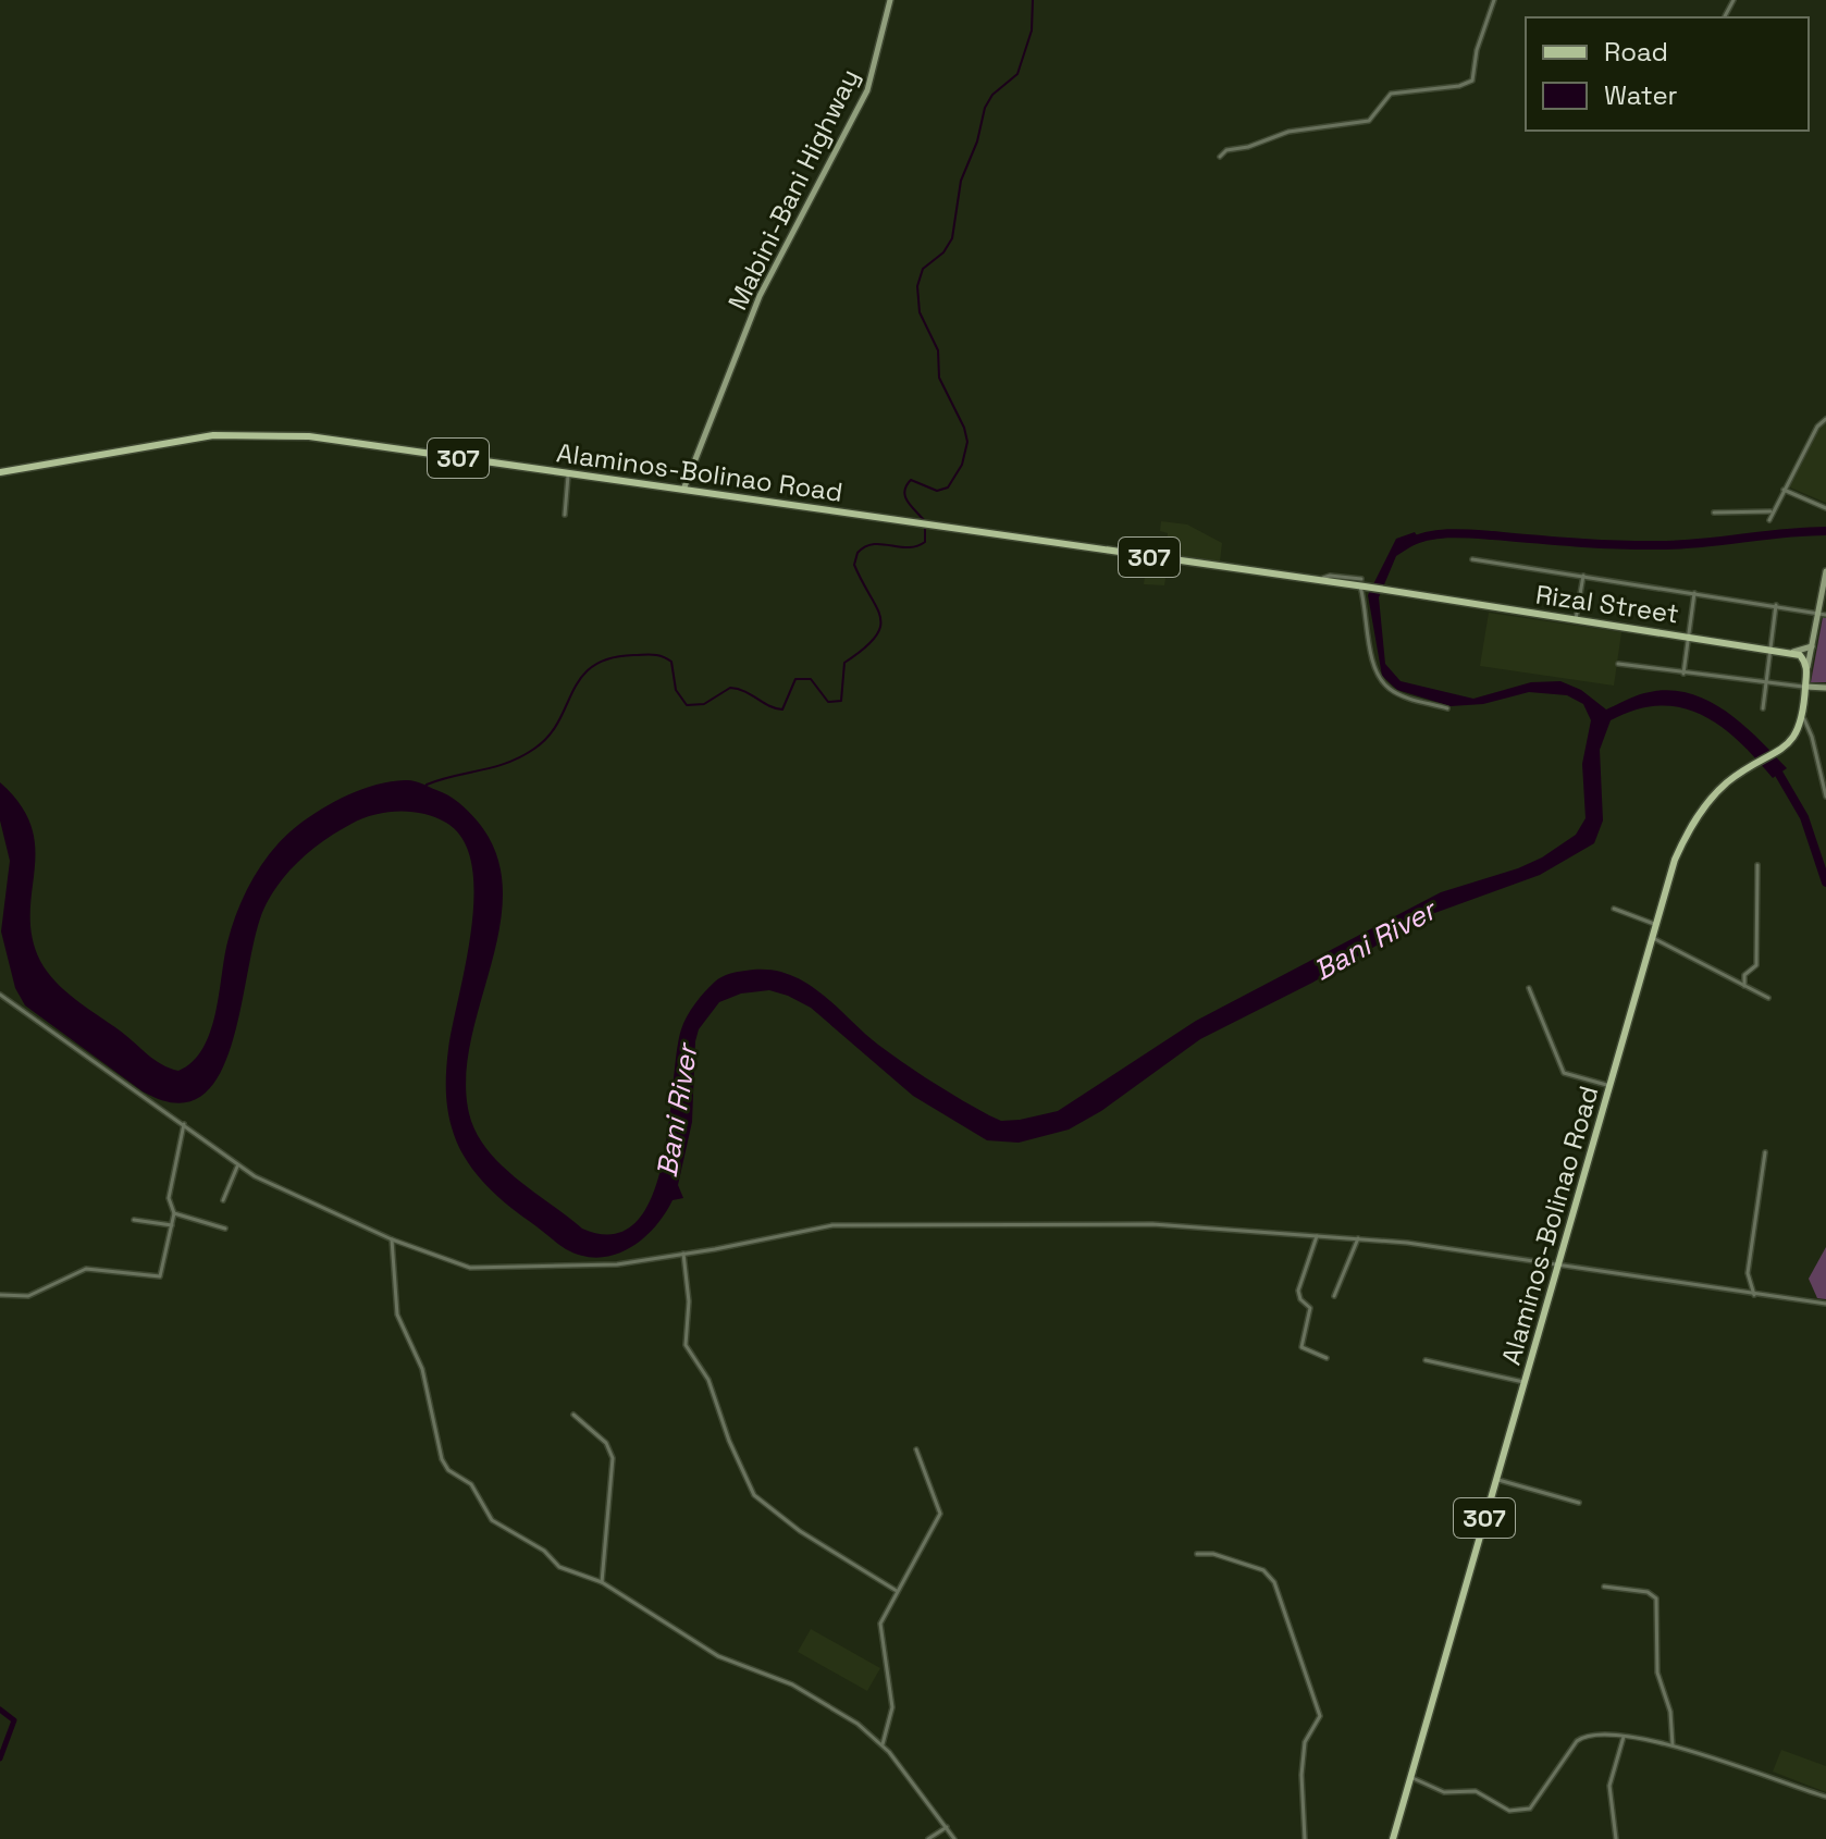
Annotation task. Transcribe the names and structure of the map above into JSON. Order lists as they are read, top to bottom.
{
  "streets": {
    "main road": [
      "Mabini-Bani Highway",
      "307",
      "Alaminos-Bolinao Road",
      "Rizal Street"
    ]
  },
  "crossings": [
    ["Mabini-Bani Highway", "Alaminos-Bolinao Road"],
    ["Alaminos-Bolinao Road", "Rizal Street"]
  ],
  "water": ["Bani River"],
  "legend": ["Road", "Water"]
}
